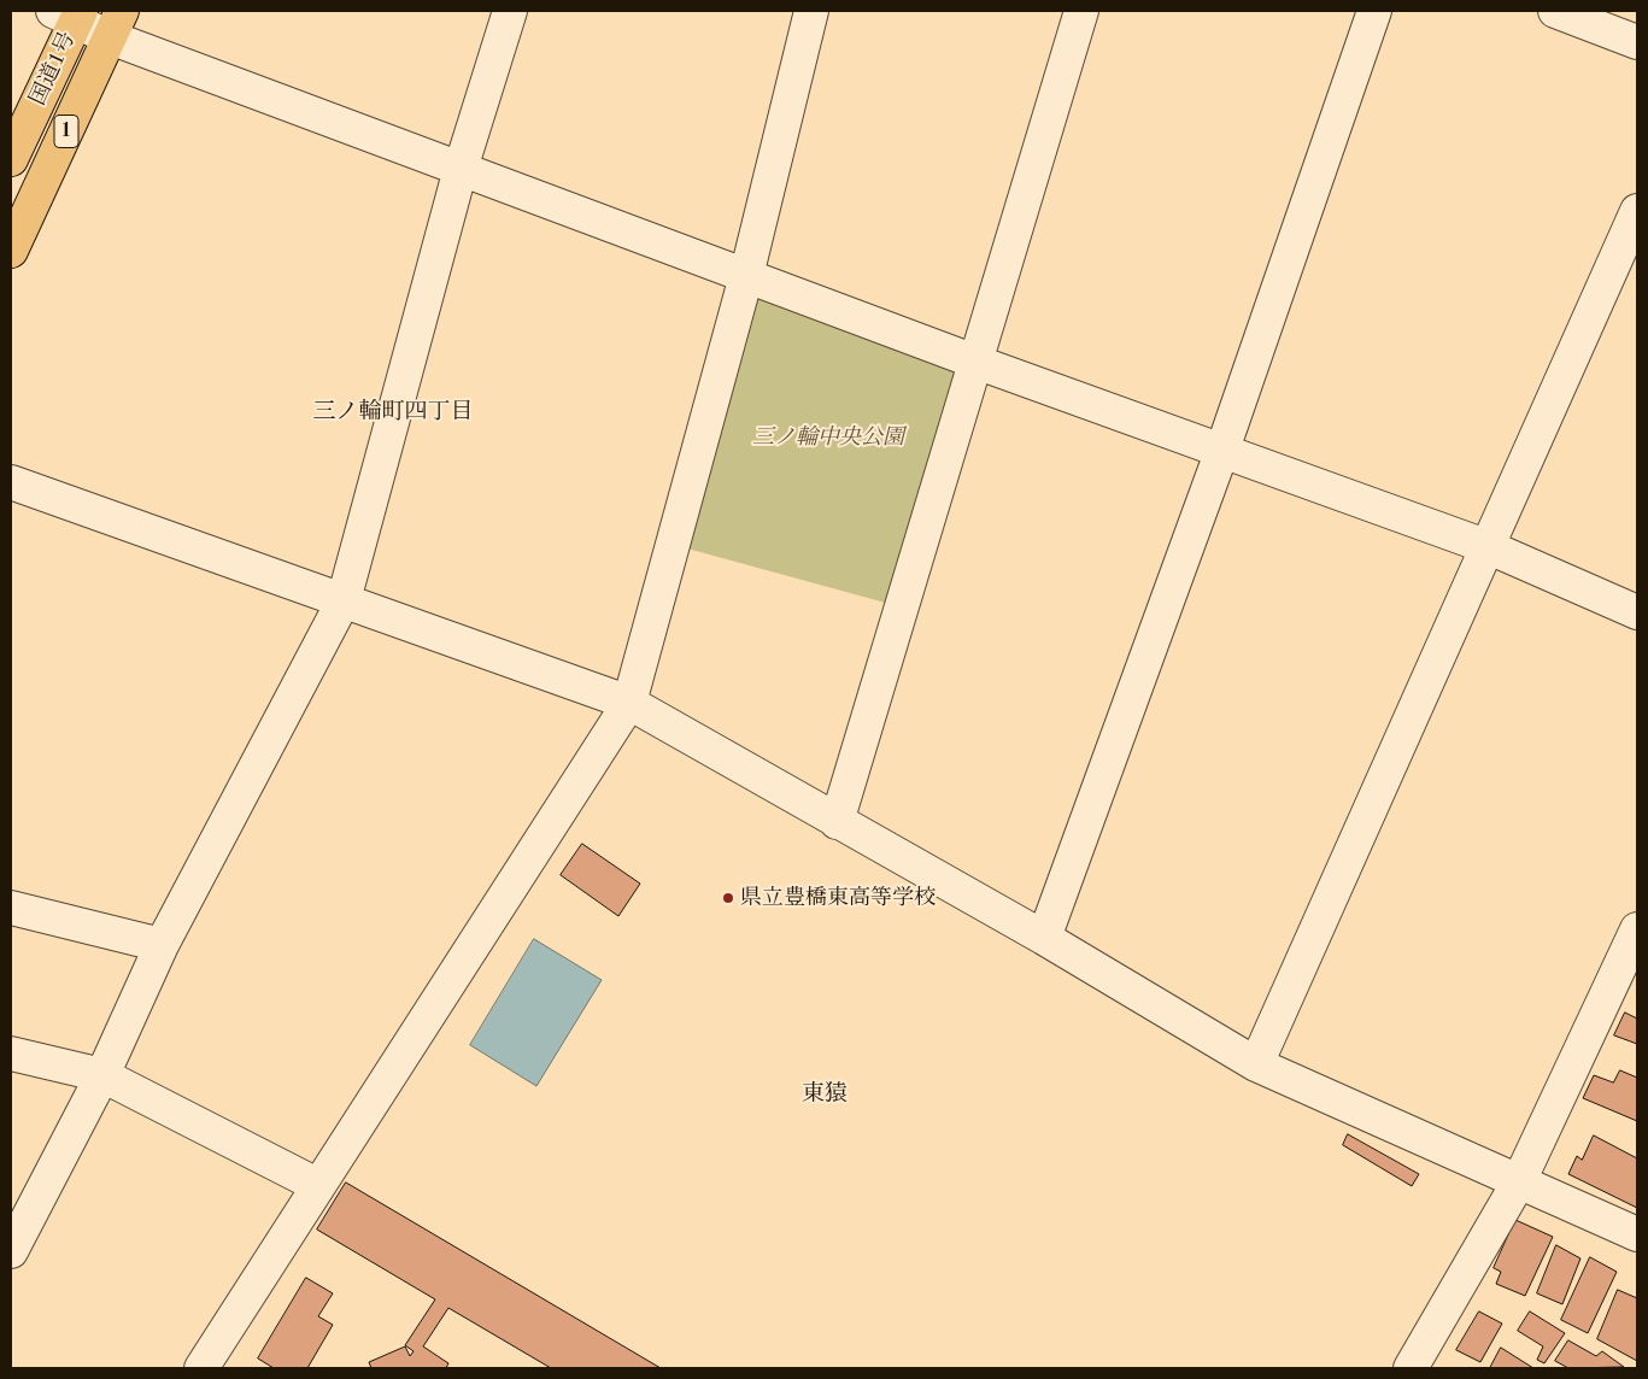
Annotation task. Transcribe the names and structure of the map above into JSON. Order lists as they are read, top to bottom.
{
  "streets": {
    "highway": ["国道1号", "1"]
  },
  "districts": ["三ノ輪町四丁目", "東猿"],
  "parks": ["三ノ輪中央公園"],
  "places": ["県立豊橋東高等学校"]
}
